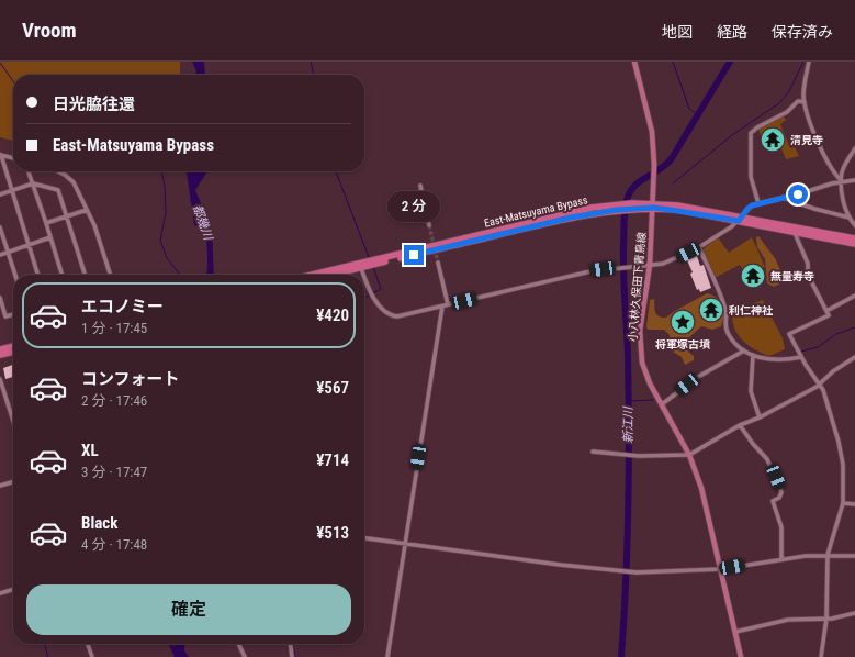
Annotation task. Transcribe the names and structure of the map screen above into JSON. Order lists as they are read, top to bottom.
{
  "streets": {
    "highway": ["East-Matsuyama Bypass"],
    "main road": ["小八林久保田下青鳥線"]
  },
  "crossings": [
    ["East-Matsuyama Bypass", "小八林久保田下青鳥線"]
  ],
  "water": ["都幾川", "新江川"],
  "places": {
    "temple": ["清見寺", "無量寿寺", "利仁神社"],
    "place": ["将軍塚古墳"]
  },
  "page": {
    "header": "Vroom",
    "nav": ["地図", "経路", "保存済み"],
    "banner": ["日光脇往還", "East-Matsuyama Bypass"],
    "bubble": "2 分",
    "list": [
      {
        "name": "エコノミー",
        "note": "1 分 · 17:45",
        "value": "¥420"
      },
      {
        "name": "コンフォート",
        "note": "2 分 · 17:46",
        "value": "¥567"
      },
      {
        "name": "XL",
        "note": "3 分 · 17:47",
        "value": "¥714"
      },
      {
        "name": "Black",
        "note": "4 分 · 17:48",
        "value": "¥513"
      }
    ],
    "buttons": "確定"
  }
}
